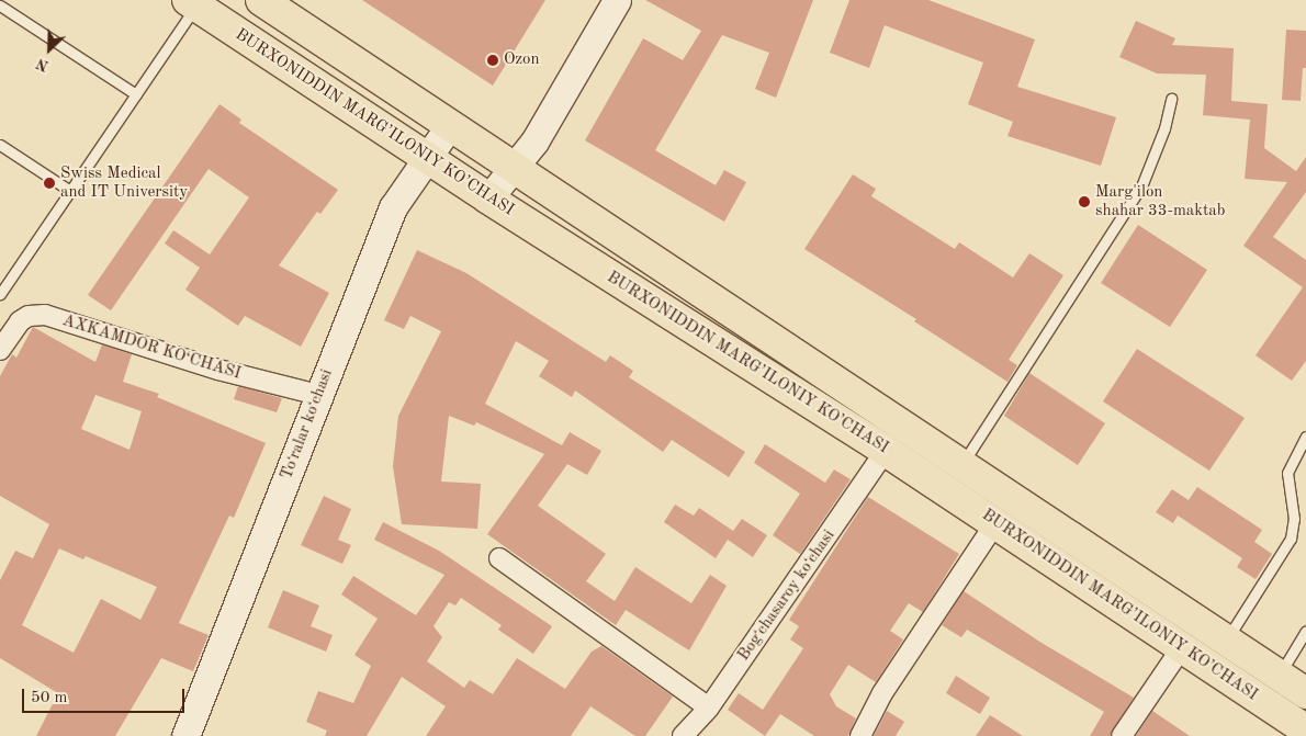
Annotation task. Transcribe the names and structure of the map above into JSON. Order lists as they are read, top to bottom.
{
  "streets": {
    "main road": ["BURXONIDDIN MARG’ILONIY KO’CHASI"],
    "street": ["AXKAMDOR KO‘CHASI", "Toʻralar koʻchasi", "Bogʻchasaroy koʻchasi"]
  },
  "crossings": [
    ["BURXONIDDIN MARG’ILONIY KO’CHASI", "Toʻralar koʻchasi"],
    ["BURXONIDDIN MARG’ILONIY KO’CHASI", "Bogʻchasaroy koʻchasi"],
    ["AXKAMDOR KO‘CHASI", "Toʻralar koʻchasi"]
  ],
  "places": ["Ozon", "Swiss Medical and IT University", "Marg'ilon shahar 33-maktab"],
  "scale_bar": "50 m",
  "north": "bottom left"
}
